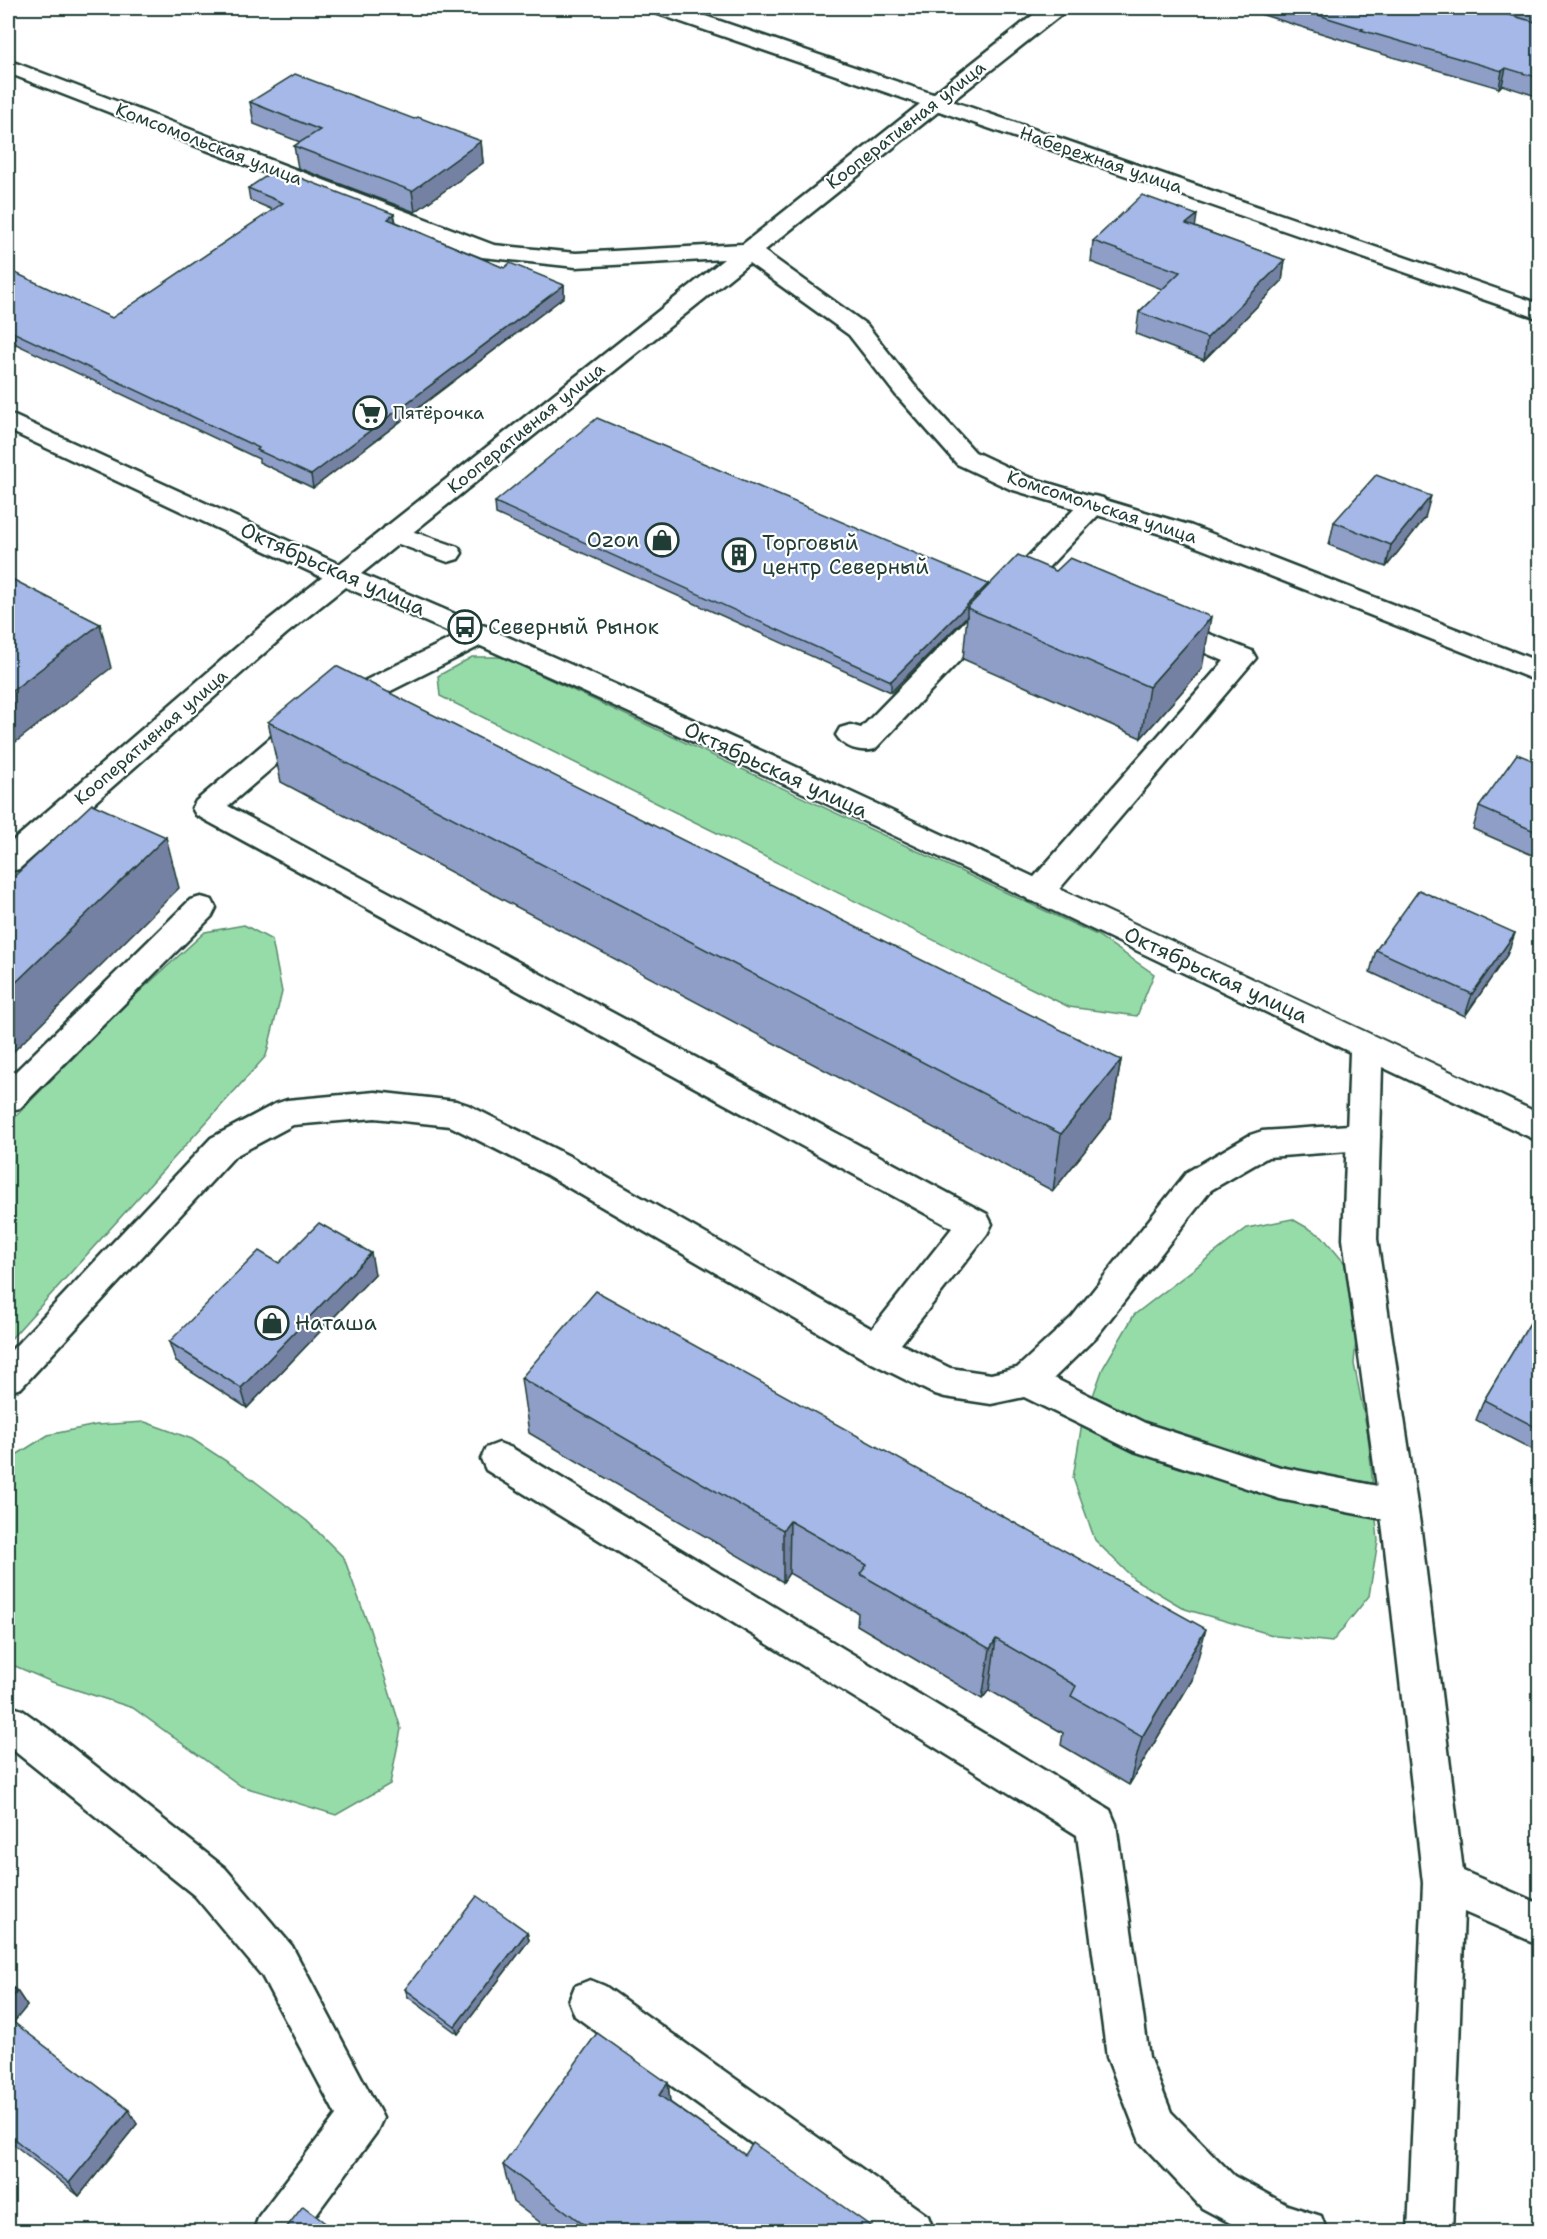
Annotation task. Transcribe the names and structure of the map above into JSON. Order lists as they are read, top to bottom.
{
  "streets": {
    "street": [
      "Кооперативная улица",
      "Комсомольская улица",
      "Набережная улица",
      "Октябрьская улица"
    ]
  },
  "crossings": [
    ["Кооперативная улица", "Комсомольская улица"],
    ["Кооперативная улица", "Набережная улица"],
    ["Кооперативная улица", "Октябрьская улица"]
  ],
  "places": {
    "supermarket": ["Пятёрочка"],
    "shop": ["Ozon", "Наташа"],
    "building": ["Торговый центр Северный"],
    "bus stop": ["Северный Рынок"]
  }
}
